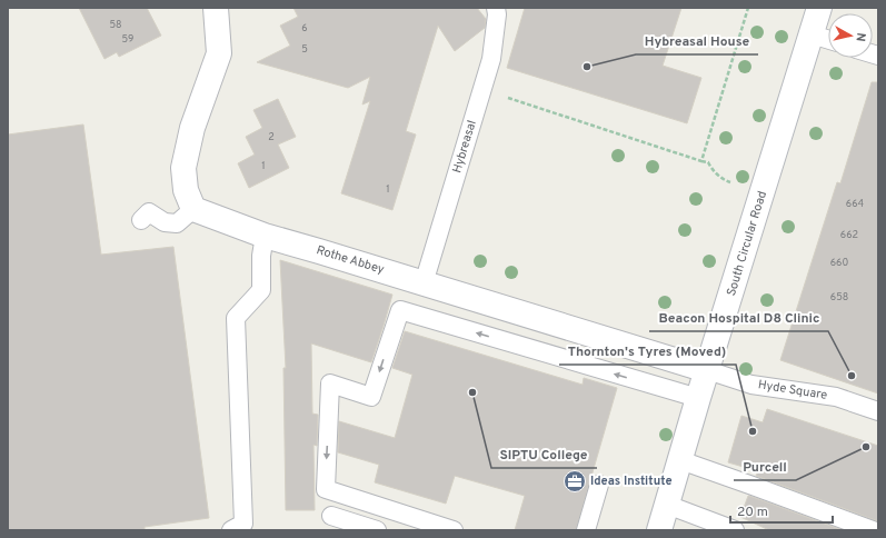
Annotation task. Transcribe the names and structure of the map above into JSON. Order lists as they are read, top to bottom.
{
  "streets": {
    "street": ["South Circular Road", "Rothe Abbey"],
    "lane": ["Hybreasal", "Hyde Square"]
  },
  "crossings": [
    ["Hybreasal", "Rothe Abbey"],
    ["South Circular Road", "Rothe Abbey"],
    ["South Circular Road", "Hyde Square"],
    ["Rothe Abbey", "Hyde Square"]
  ],
  "places": {
    "other": [
      "Hybreasal House",
      "Beacon Hospital D8 Clinic",
      "SIPTU College",
      "Thornton's Tyres (Moved)",
      "Purcell"
    ],
    "office": ["Ideas Institute"]
  },
  "house_numbers": [
    "58",
    "6",
    "59",
    "5",
    "2",
    "1",
    "1",
    "664",
    "662",
    "660",
    "658"
  ],
  "scale_bar": "20 m",
  "north": "right"
}
